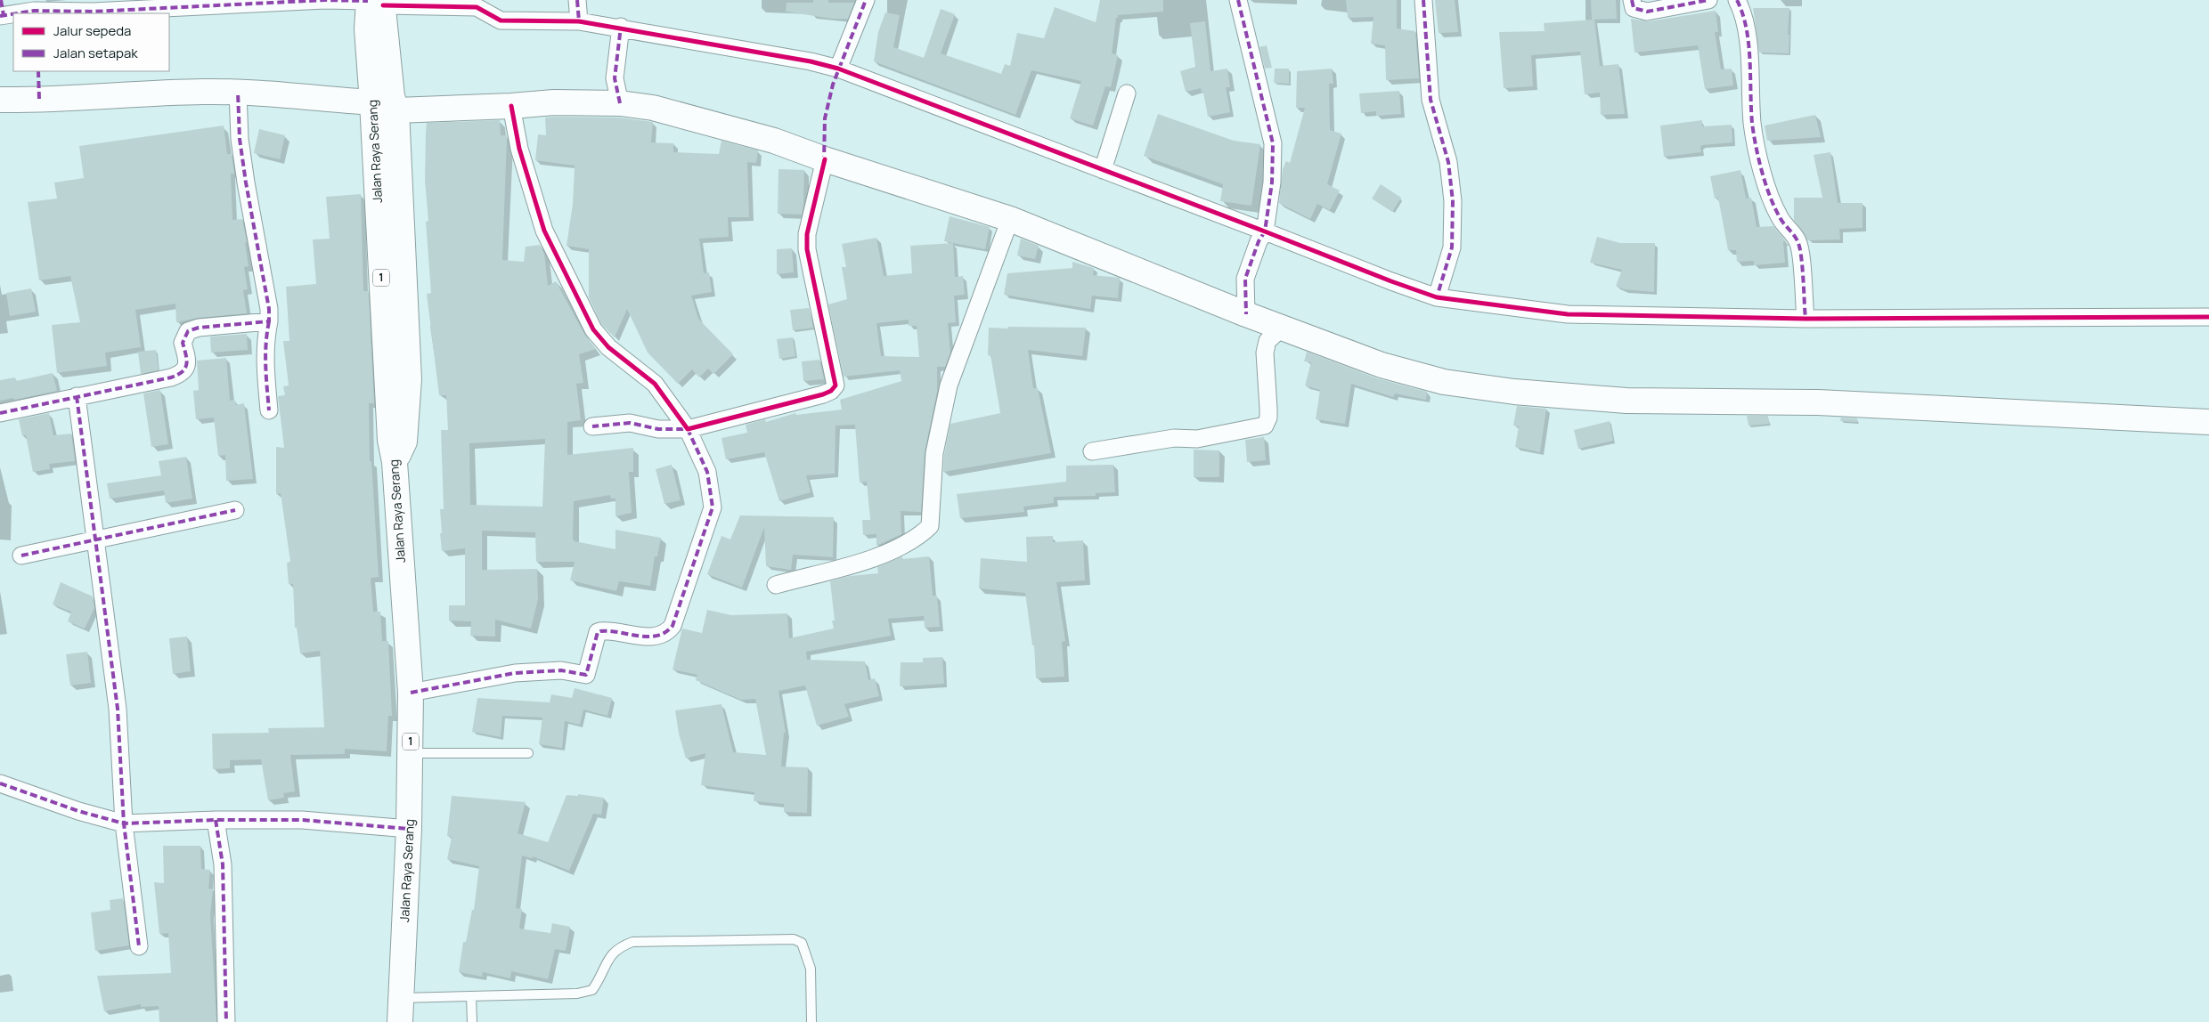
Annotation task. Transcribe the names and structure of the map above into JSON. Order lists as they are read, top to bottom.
{
  "streets": {
    "main road": ["Jalan Raya Serang", "1"]
  },
  "legend": ["Jalur sepeda", "Jalan setapak"]
}
